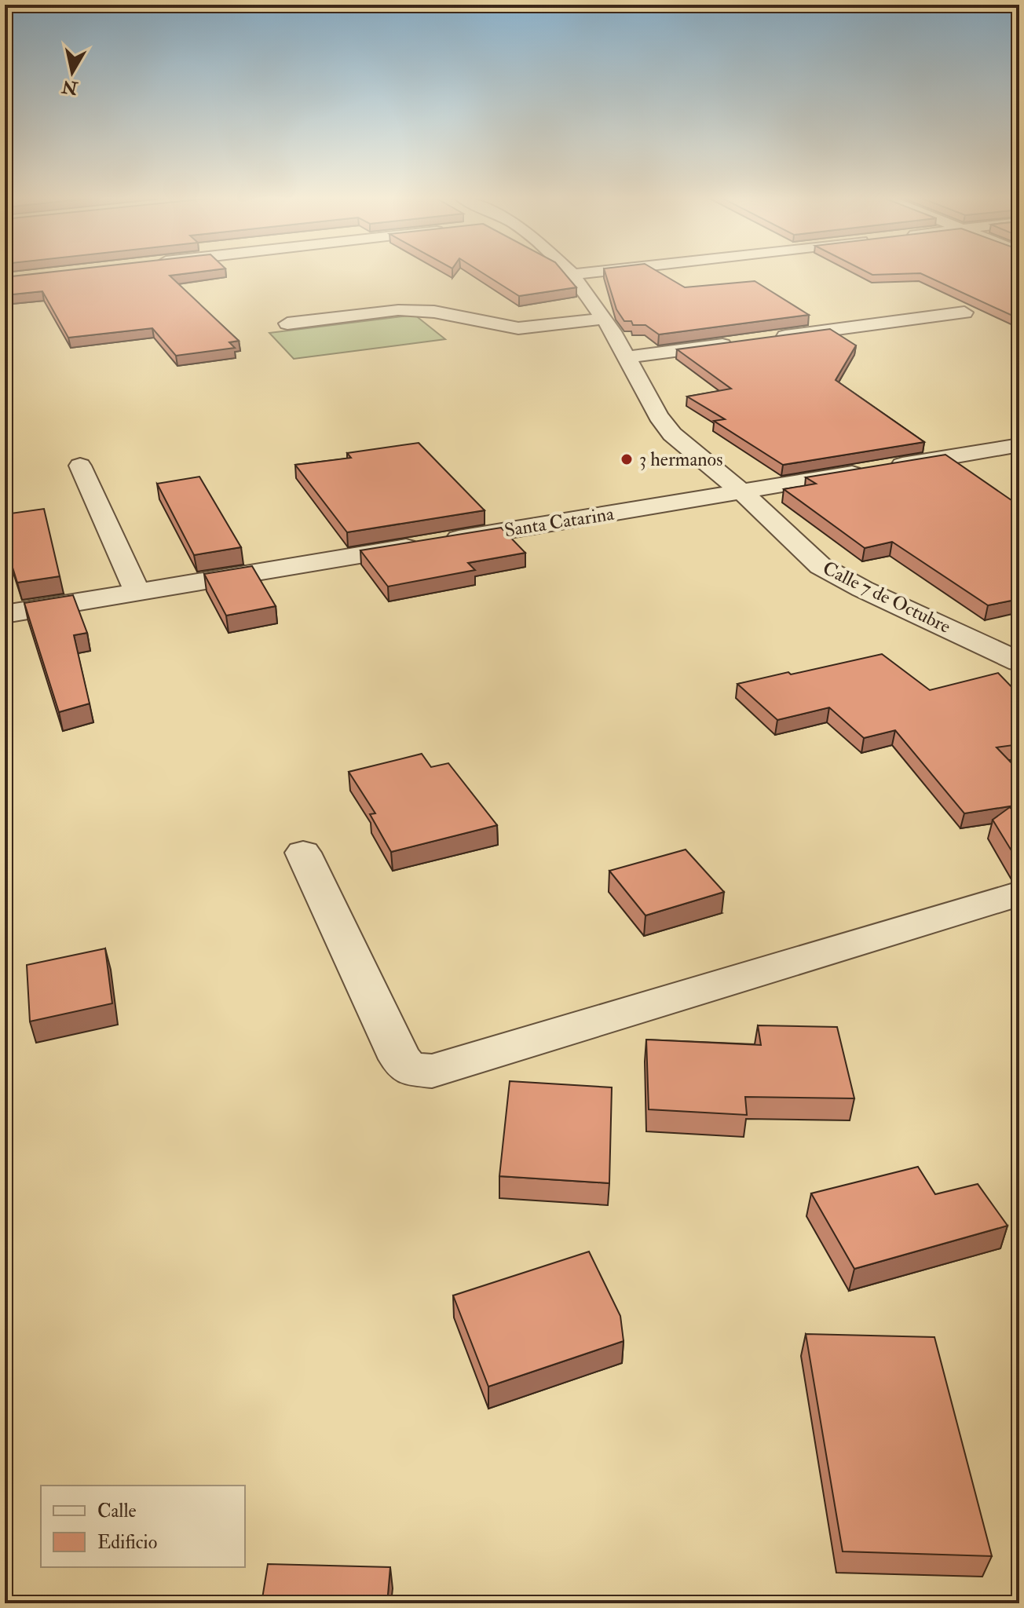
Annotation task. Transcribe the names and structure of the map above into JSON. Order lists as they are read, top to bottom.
{
  "streets": {
    "street": ["Santa Catarina", "Calle 7 de Octubre"]
  },
  "crossings": [
    ["Santa Catarina", "Calle 7 de Octubre"]
  ],
  "places": ["3 hermanos"],
  "legend": ["Calle", "Edificio"],
  "north": "bottom"
}
